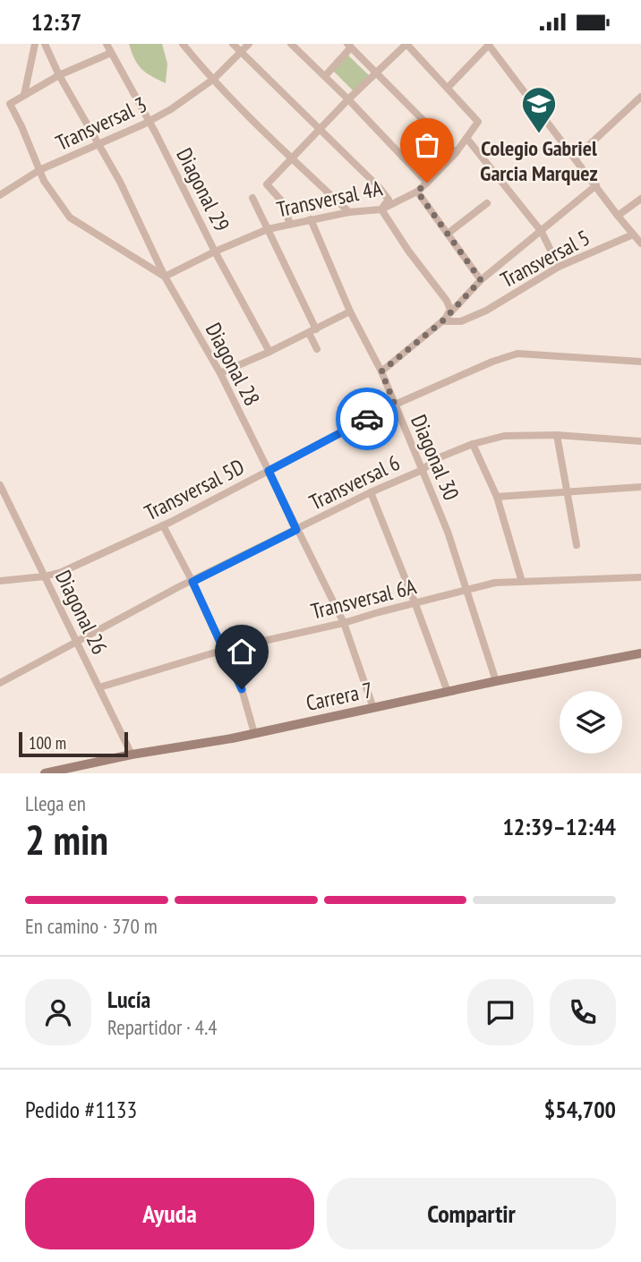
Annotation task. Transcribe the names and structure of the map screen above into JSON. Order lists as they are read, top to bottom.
{
  "streets": {
    "main road": ["Carrera 7"],
    "street": [
      "Transversal 3",
      "Diagonal 29",
      "Transversal 4A",
      "Transversal 5",
      "Diagonal 28",
      "Diagonal 30",
      "Transversal 6",
      "Transversal 5D",
      "Transversal 6A",
      "Diagonal 26"
    ]
  },
  "crossings": [
    ["Transversal 3", "Diagonal 29"],
    ["Transversal 3", "Diagonal 28"],
    ["Diagonal 29", "Transversal 4A"],
    ["Transversal 4A", "Diagonal 28"],
    ["Transversal 4A", "Diagonal 30"],
    ["Transversal 5", "Diagonal 30"],
    ["Diagonal 28", "Transversal 6"],
    ["Diagonal 28", "Transversal 5D"],
    ["Diagonal 28", "Transversal 6A"],
    ["Diagonal 28", "Carrera 7"],
    ["Diagonal 30", "Transversal 6"],
    ["Diagonal 30", "Transversal 5D"],
    ["Diagonal 30", "Transversal 6A"],
    ["Diagonal 30", "Carrera 7"],
    ["Transversal 6", "Diagonal 26"],
    ["Transversal 5D", "Diagonal 26"],
    ["Transversal 6A", "Diagonal 26"],
    ["Diagonal 26", "Carrera 7"]
  ],
  "places": {
    "school or university": ["Colegio Gabriel Garcia Marquez"]
  },
  "scale_bar": "100 m",
  "page": {
    "status": "12:37",
    "scale": "100 m",
    "heading": ["2 min", "Llega en", "12:39–12:44"],
    "panel": [
      "Lucía",
      "Repartidor · 4.4",
      "Pedido #1133",
      "$54,700"
    ],
    "bar": "En camino · 370 m",
    "buttons": ["Ayuda", "Compartir"]
  }
}
